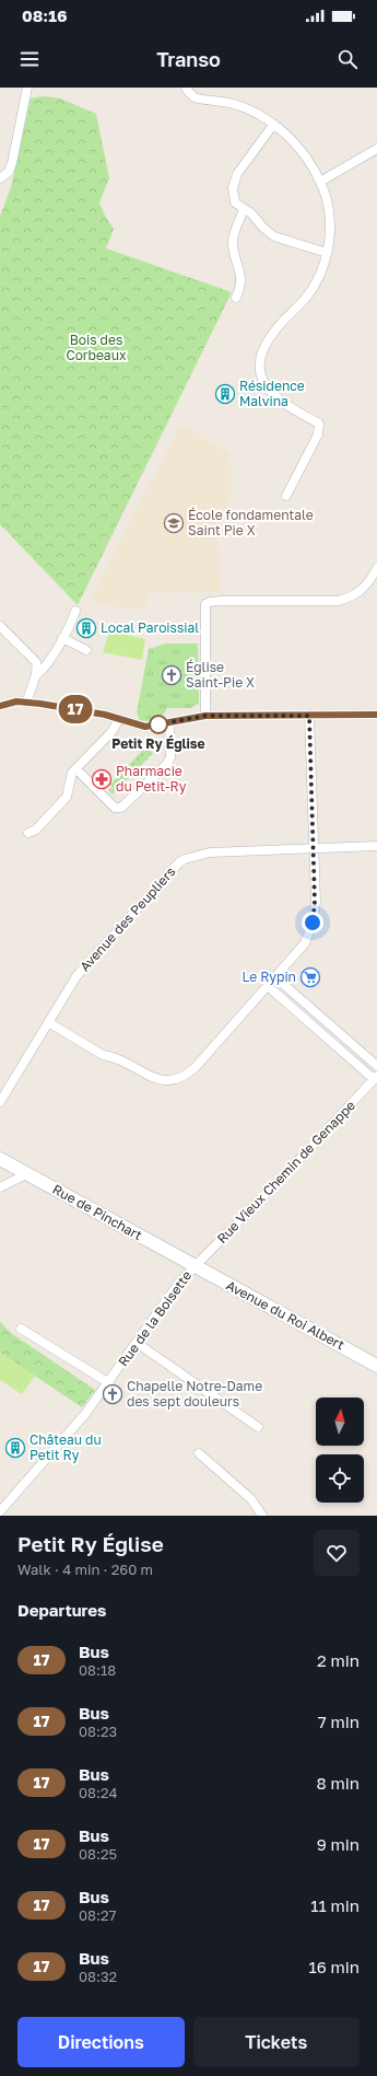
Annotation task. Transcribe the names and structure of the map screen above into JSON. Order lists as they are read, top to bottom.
{
  "streets": {
    "main road": ["Rue de Pinchart", "Avenue du Roi Albert"],
    "street": ["Avenue des Peupliers", "Rue Vieux Chemin de Genappe", "Rue de la Boisette"]
  },
  "crossings": [
    ["Rue Vieux Chemin de Genappe", "Rue de Pinchart"],
    ["Rue Vieux Chemin de Genappe", "Avenue du Roi Albert"],
    ["Rue Vieux Chemin de Genappe", "Rue de la Boisette"],
    ["Rue de Pinchart", "Avenue du Roi Albert"],
    ["Rue de Pinchart", "Rue de la Boisette"],
    ["Avenue du Roi Albert", "Rue de la Boisette"]
  ],
  "parks": ["Bois des Corbeaux"],
  "places": {
    "building": ["Résidence Malvina", "Local Paroissial", "Château du Petit Ry"],
    "school or university": ["École fondamentale Saint Pie X"],
    "church": ["Église Saint-Pie X", "Chapelle Notre-Dame des sept douleurs"],
    "other": ["Petit Ry Église"],
    "pharmacy": ["Pharmacie du Petit-Ry"],
    "supermarket": ["Le Rypin"]
  },
  "lines": ["bus line 17"],
  "north": "top",
  "page": {
    "status": "08:16",
    "header": "Transo",
    "on_map": "17",
    "heading": [
      ["Petit Ry Église", "Walk · 4 min · 260 m"],
      "Departures"
    ],
    "list": [
      {
        "mark": "17",
        "name": "Bus",
        "note": "08:18",
        "value": "2 min"
      },
      {
        "mark": "17",
        "name": "Bus",
        "note": "08:23",
        "value": "7 min"
      },
      {
        "mark": "17",
        "name": "Bus",
        "note": "08:24",
        "value": "8 min"
      },
      {
        "mark": "17",
        "name": "Bus",
        "note": "08:25",
        "value": "9 min"
      },
      {
        "mark": "17",
        "name": "Bus",
        "note": "08:27",
        "value": "11 min"
      },
      {
        "mark": "17",
        "name": "Bus",
        "note": "08:32",
        "value": "16 min"
      }
    ],
    "buttons": ["Directions", "Tickets"]
  }
}
